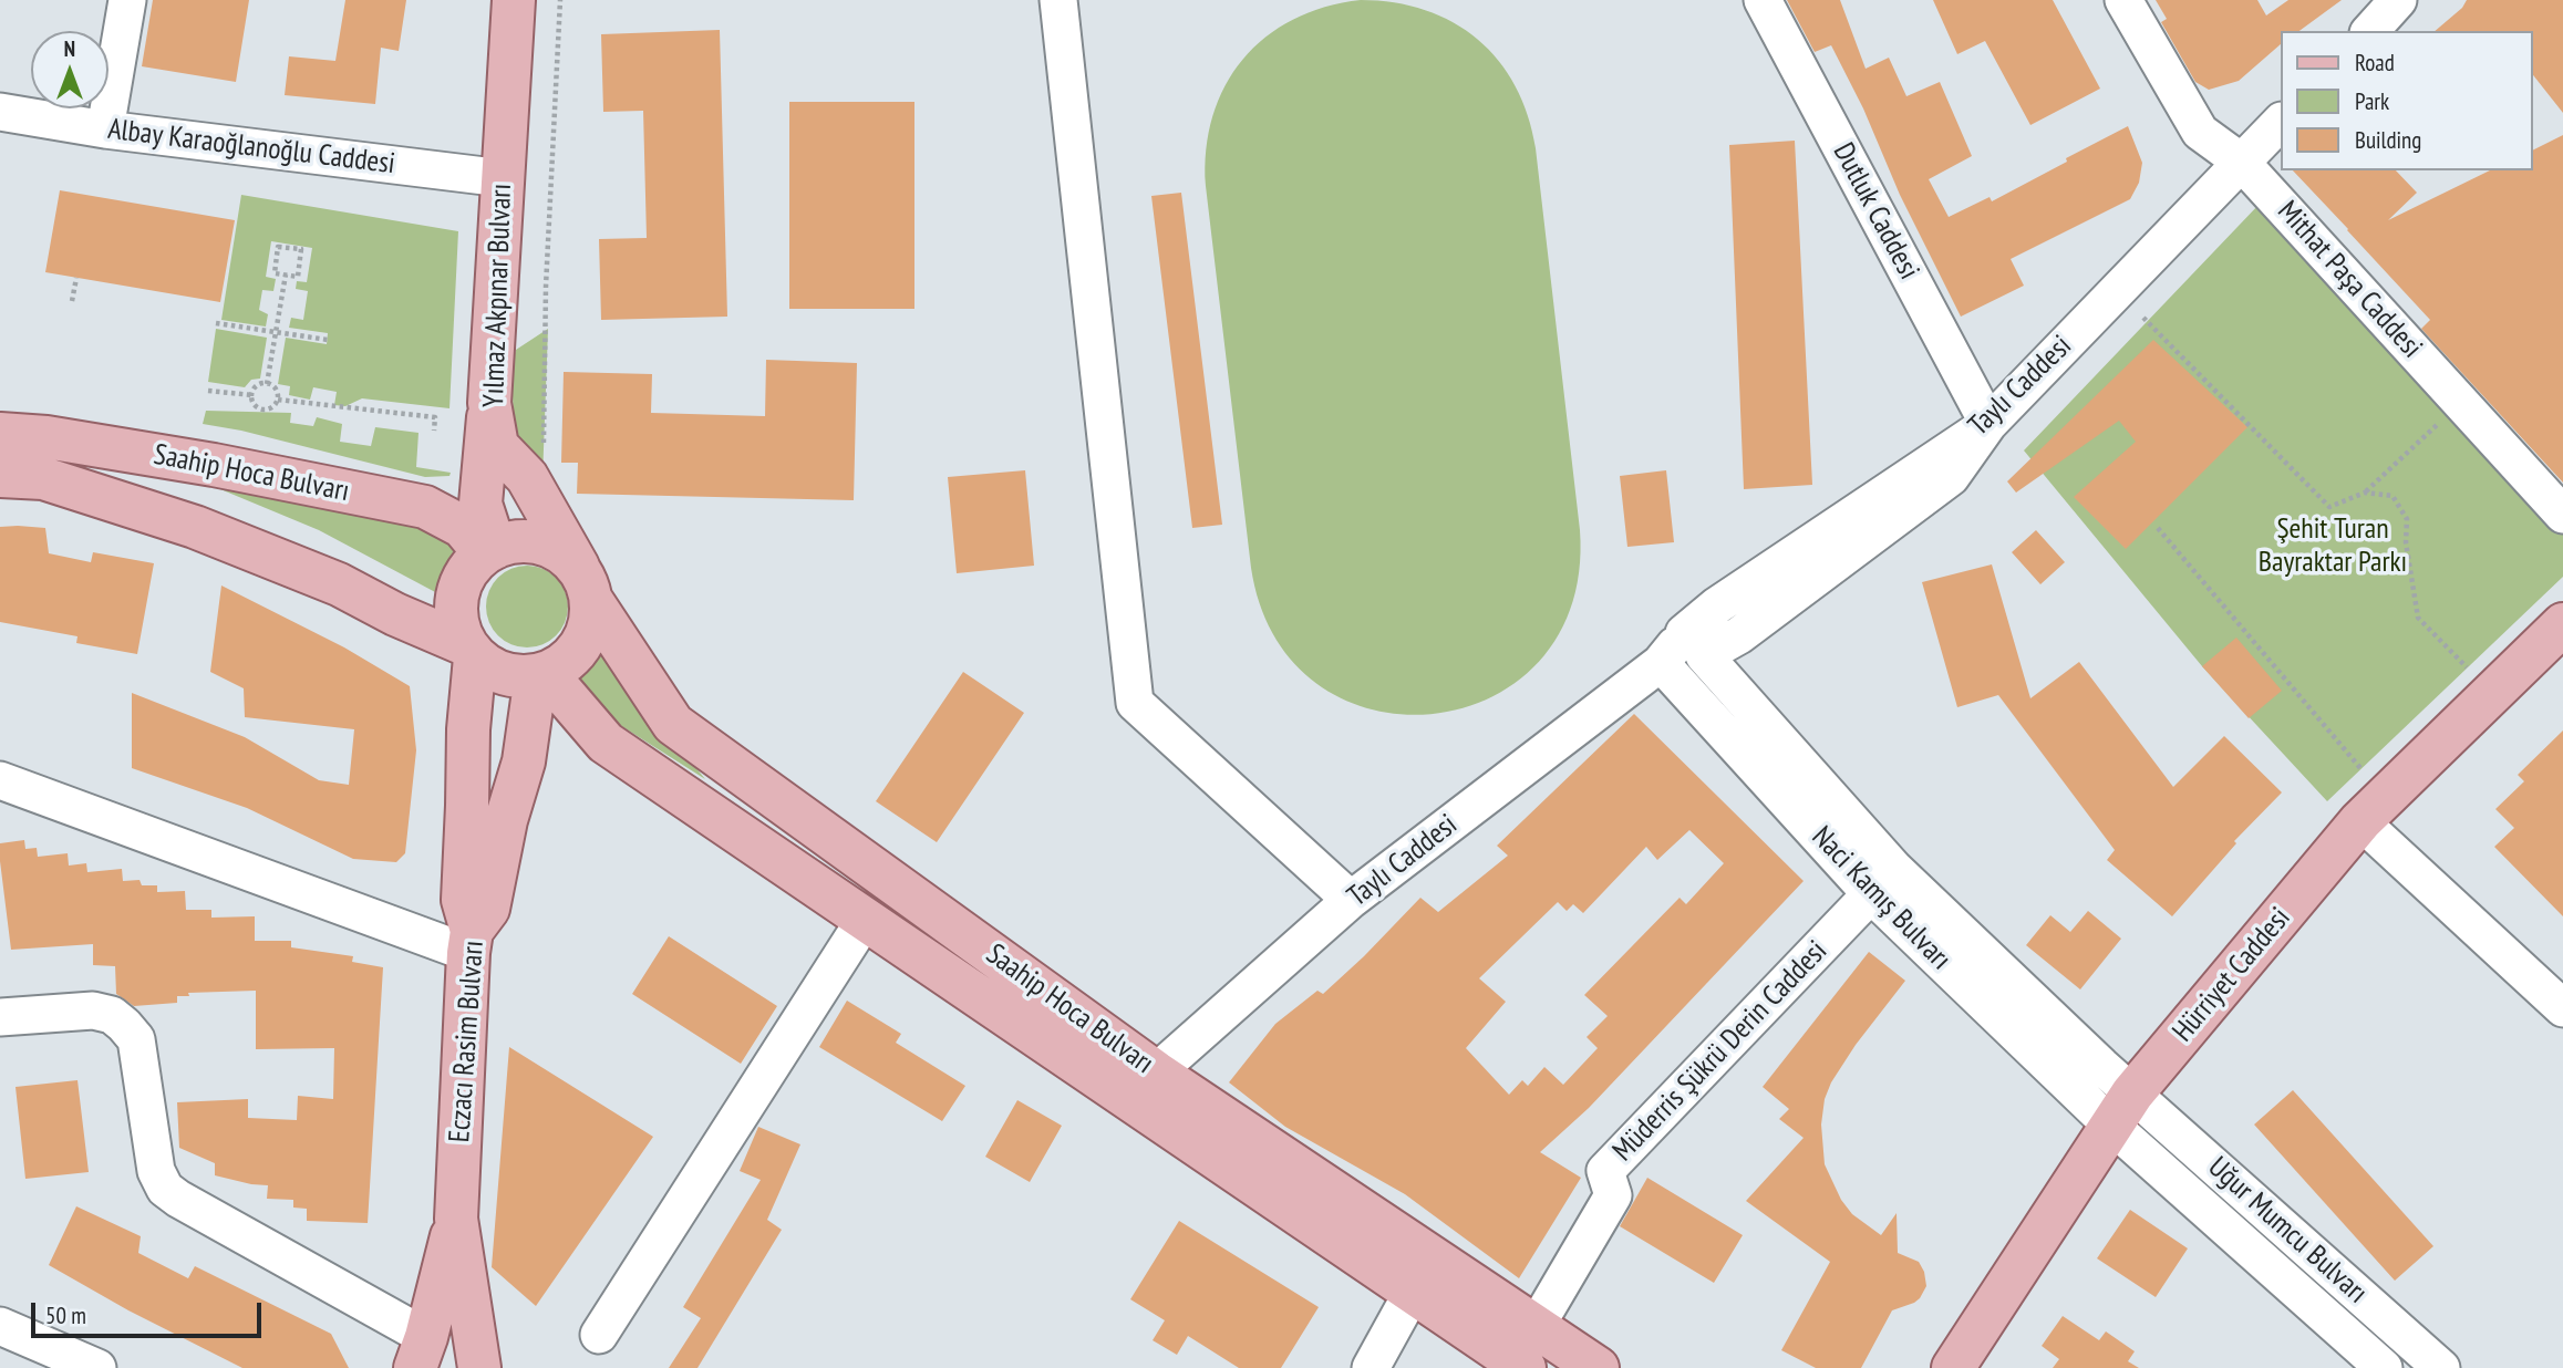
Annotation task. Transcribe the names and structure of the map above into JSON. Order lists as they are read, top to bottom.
{
  "streets": {
    "main road": [
      "Yılmaz Akpınar Bulvarı",
      "Saahip Hoca Bulvarı",
      "Hürriyet Caddesi",
      "Eczacı Rasim Bulvarı"
    ],
    "street": [
      "Albay Karaoğlanoğlu Caddesi",
      "Dutluk Caddesi",
      "Mithat Paşa Caddesi",
      "Taylı Caddesi",
      "Naci Kamış Bulvarı",
      "Müderris Şükrü Derin Caddesi",
      "Uğur Mumcu Bulvarı"
    ]
  },
  "crossings": [
    ["Albay Karaoğlanoğlu Caddesi", "Yılmaz Akpınar Bulvarı"],
    ["Dutluk Caddesi", "Taylı Caddesi"],
    ["Mithat Paşa Caddesi", "Taylı Caddesi"],
    ["Yılmaz Akpınar Bulvarı", "Saahip Hoca Bulvarı"],
    ["Yılmaz Akpınar Bulvarı", "Eczacı Rasim Bulvarı"],
    ["Taylı Caddesi", "Saahip Hoca Bulvarı"],
    ["Taylı Caddesi", "Naci Kamış Bulvarı"],
    ["Saahip Hoca Bulvarı", "Eczacı Rasim Bulvarı"],
    ["Saahip Hoca Bulvarı", "Müderris Şükrü Derin Caddesi"],
    ["Naci Kamış Bulvarı", "Hürriyet Caddesi"],
    ["Naci Kamış Bulvarı", "Müderris Şükrü Derin Caddesi"],
    ["Naci Kamış Bulvarı", "Uğur Mumcu Bulvarı"],
    ["Hürriyet Caddesi", "Uğur Mumcu Bulvarı"]
  ],
  "parks": ["Şehit Turan Bayraktar Parkı"],
  "legend": ["Road", "Park", "Building"],
  "scale_bar": "50 m",
  "north": "top"
}
